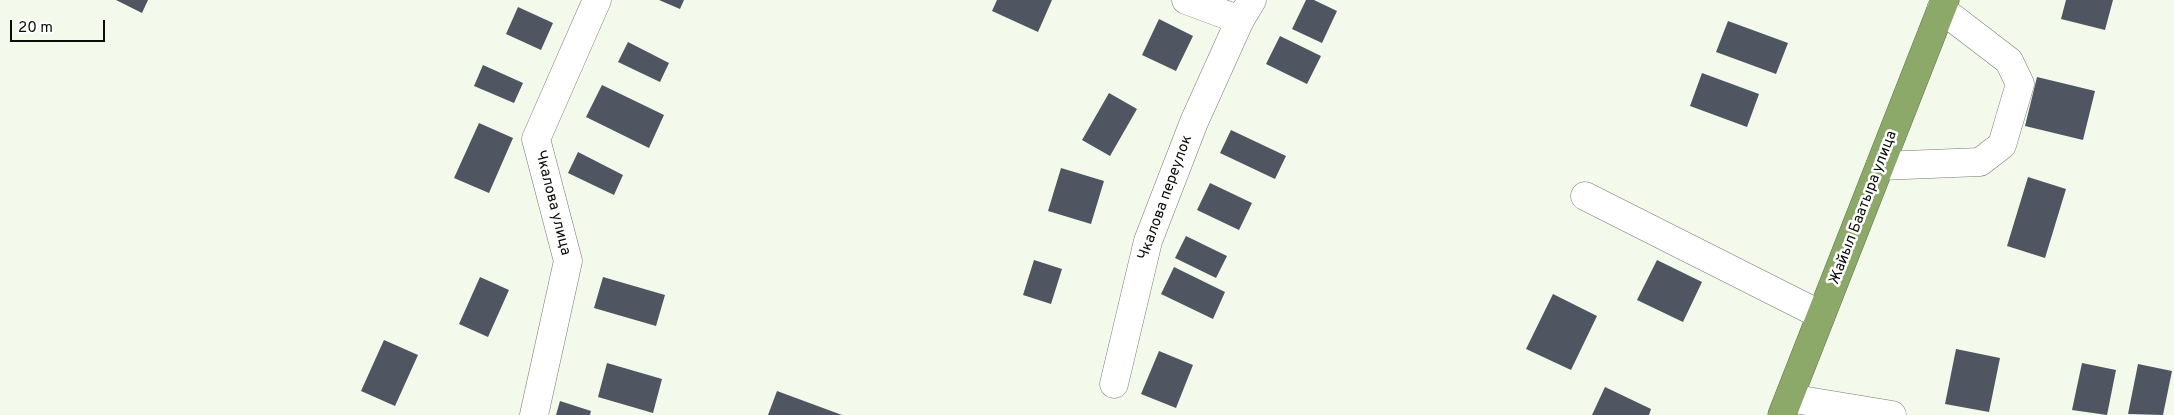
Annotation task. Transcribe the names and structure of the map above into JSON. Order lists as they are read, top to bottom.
{
  "streets": {
    "highway": ["Жайыл Баатыра улица"],
    "street": ["Чкалова переулок", "Чкалова улица"]
  },
  "scale_bar": "20 m"
}
